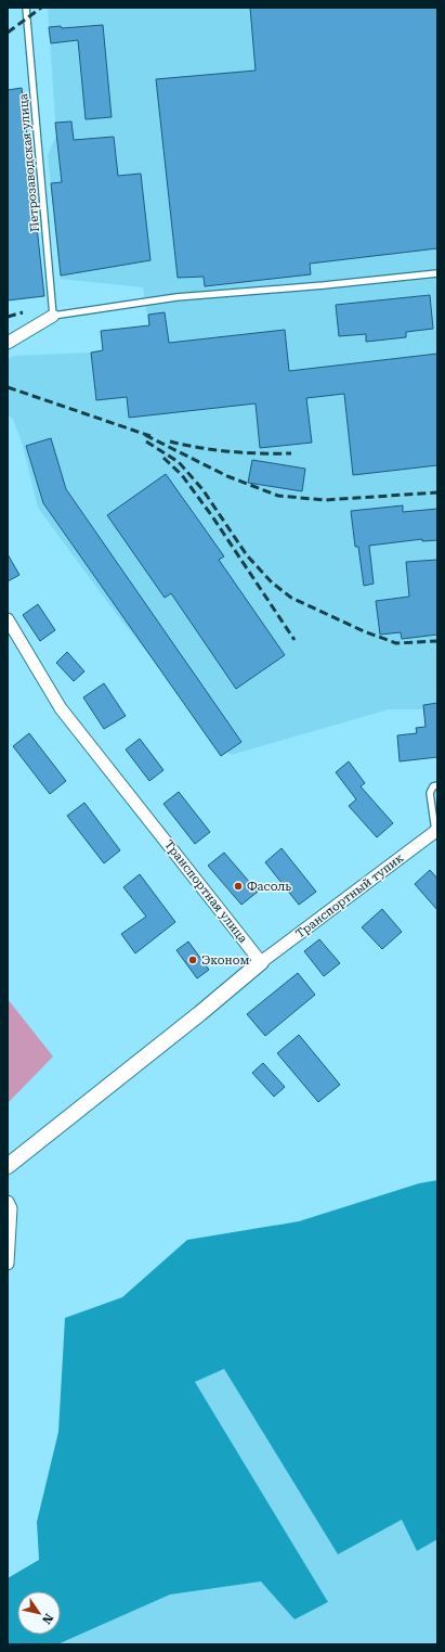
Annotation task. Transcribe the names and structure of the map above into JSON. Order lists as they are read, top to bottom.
{
  "streets": {
    "street": ["Транспортная улица", "Транспортный тупик"],
    "lane": ["Петрозаводская улица"]
  },
  "crossings": [
    ["Транспортная улица", "Транспортный тупик"]
  ],
  "places": ["Фасоль", "Эконом"],
  "north": "bottom right"
}
